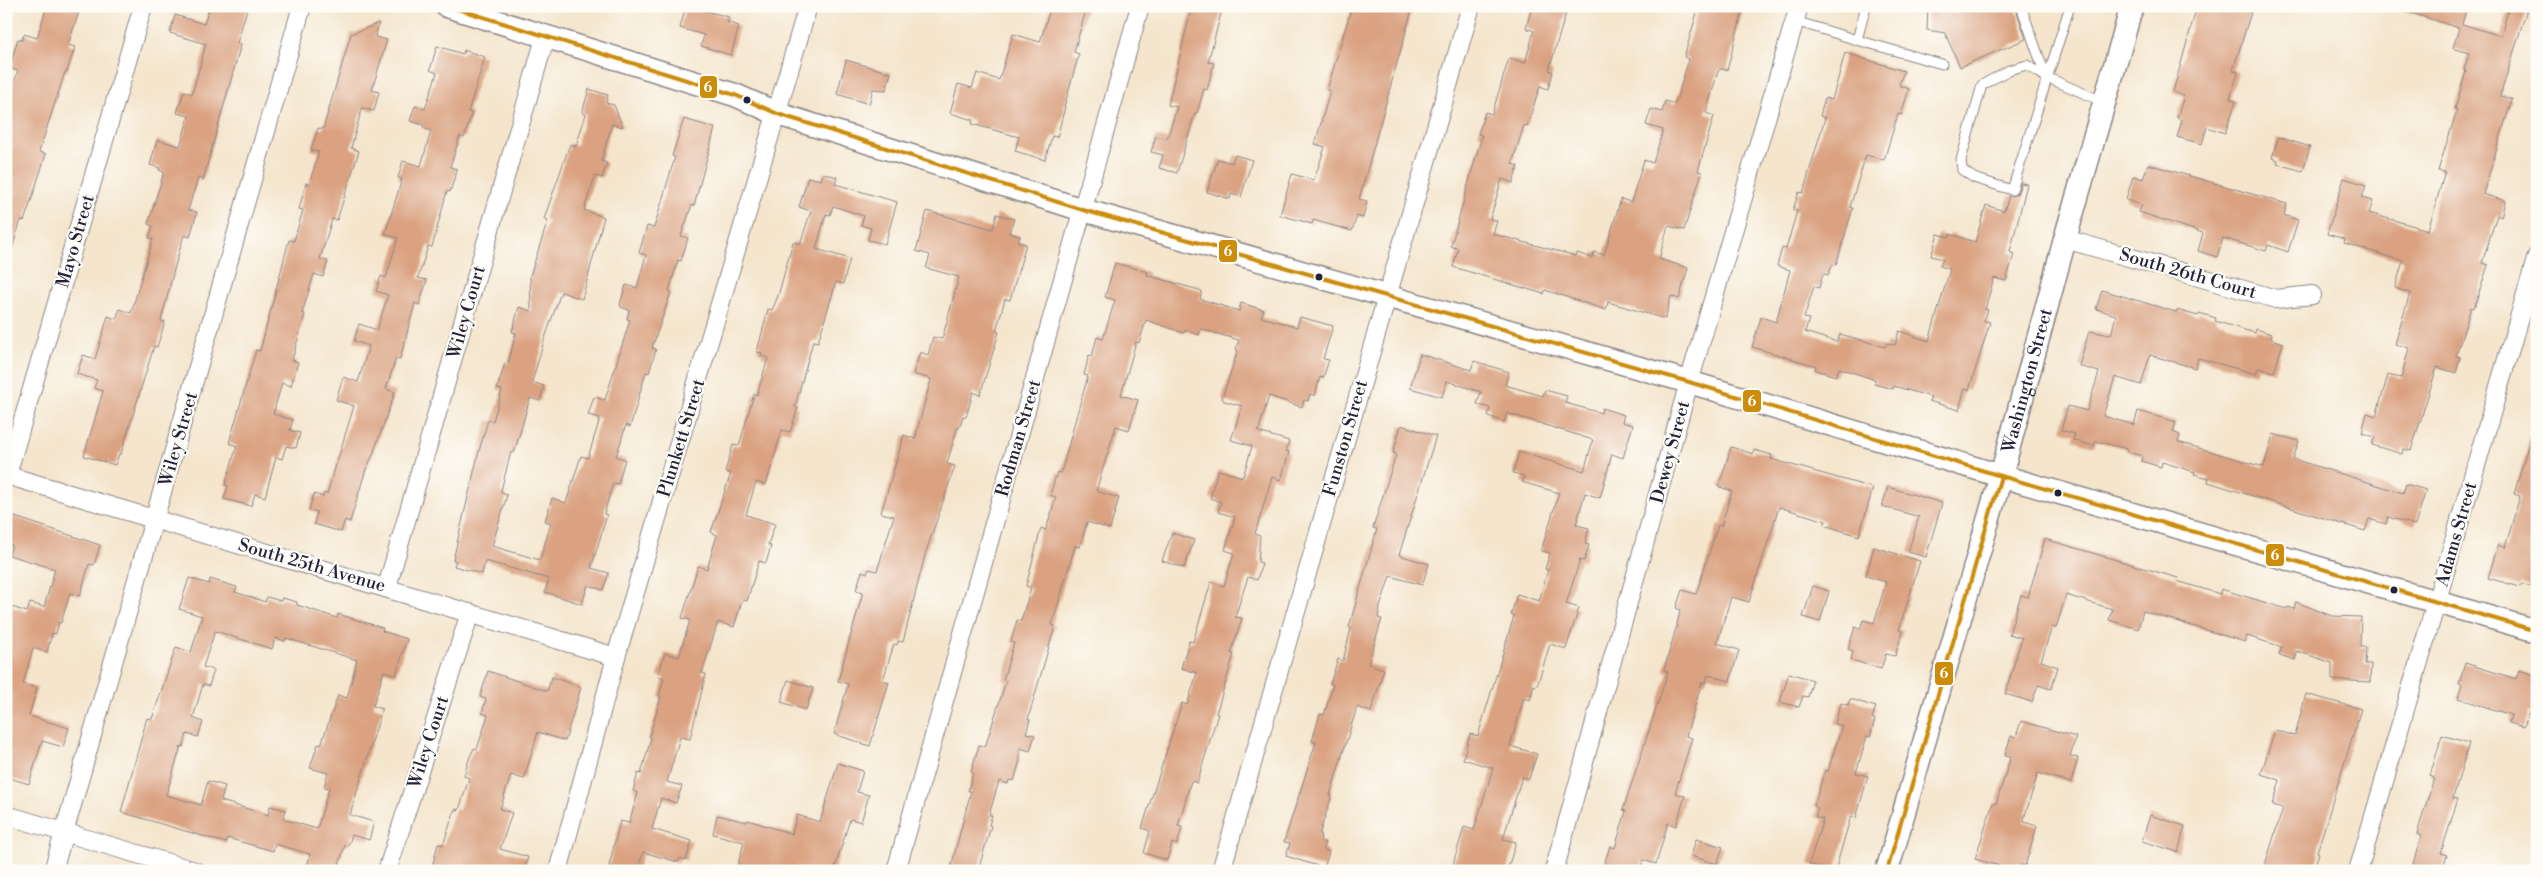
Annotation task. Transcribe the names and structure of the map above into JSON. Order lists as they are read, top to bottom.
{
  "streets": {
    "street": [
      "Mayo Street",
      "South 26th Court",
      "Wiley Court",
      "Washington Street",
      "Plunkett Street",
      "Rodman Street",
      "Funston Street",
      "Wiley Street",
      "Dewey Street",
      "Adams Street",
      "South 25th Avenue"
    ]
  },
  "crossings": [
    ["Mayo Street", "South 25th Avenue"],
    ["South 26th Court", "Washington Street"],
    ["Wiley Court", "South 25th Avenue"],
    ["Plunkett Street", "South 25th Avenue"],
    ["Wiley Street", "South 25th Avenue"]
  ],
  "lines": ["transit line 6"]
}
